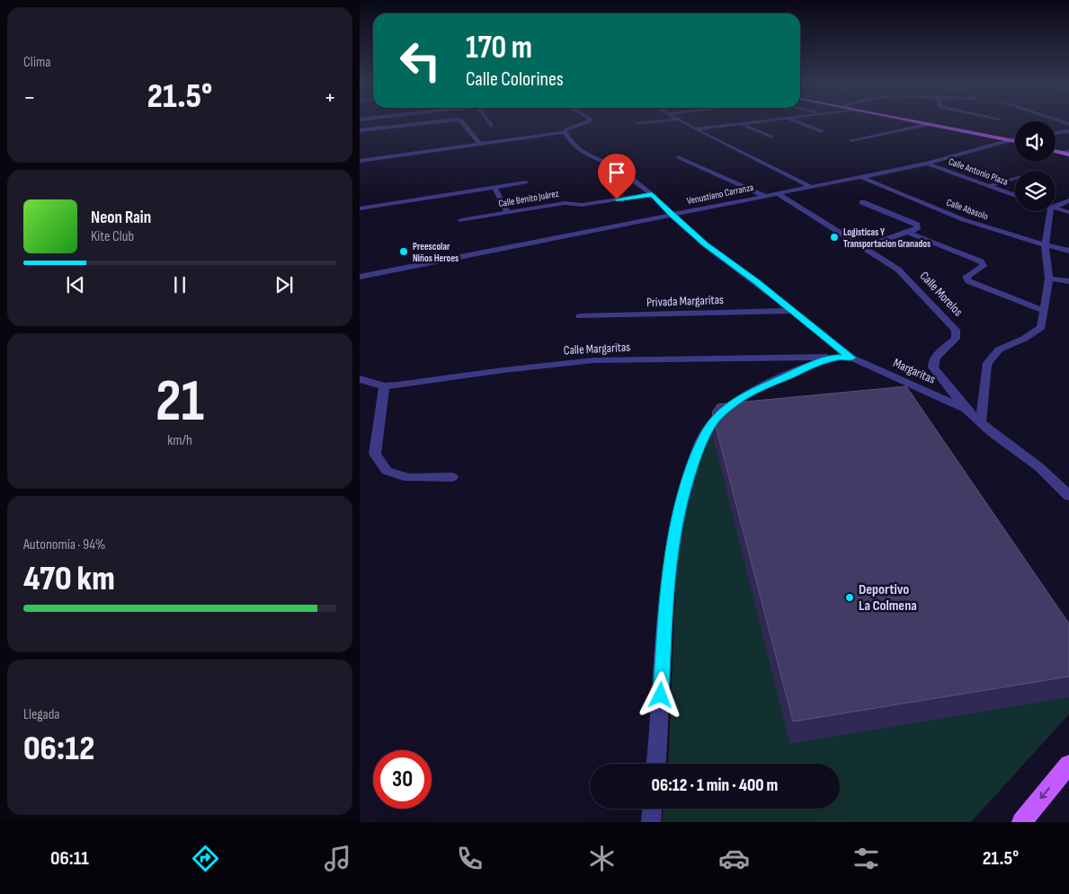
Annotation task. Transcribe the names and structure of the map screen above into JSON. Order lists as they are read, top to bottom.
{
  "streets": {
    "street": [
      "Calle Antonio Plaza",
      "Venustiano Carranza",
      "Calle Benito Juárez",
      "Calle Abasolo",
      "Calle Morelos",
      "Privada Margaritas",
      "Calle Margaritas",
      "Margaritas"
    ]
  },
  "crossings": [
    ["Calle Antonio Plaza", "Venustiano Carranza"],
    ["Venustiano Carranza", "Calle Abasolo"],
    ["Venustiano Carranza", "Calle Morelos"],
    ["Calle Morelos", "Margaritas"],
    ["Calle Margaritas", "Margaritas"]
  ],
  "places": ["Logisticas Y Transportacion Granados", "Preescolar Niños Heroes", "Deportivo La Colmena"],
  "page": {
    "tile": [
      "Clima",
      ["21", "km/h"],
      ["Autonomía · 94%", "470 km"],
      ["Llegada", "06:12"]
    ],
    "turn": ["170 m", "Calle Colorines"],
    "heat": ["−", "21.5°", "+"],
    "song": ["Neon Rain", "Kite Club"],
    "limit": "30",
    "trip": "06:12 · 1 min · 400 m",
    "tabs": ["06:11", "21.5°"]
  }
}
